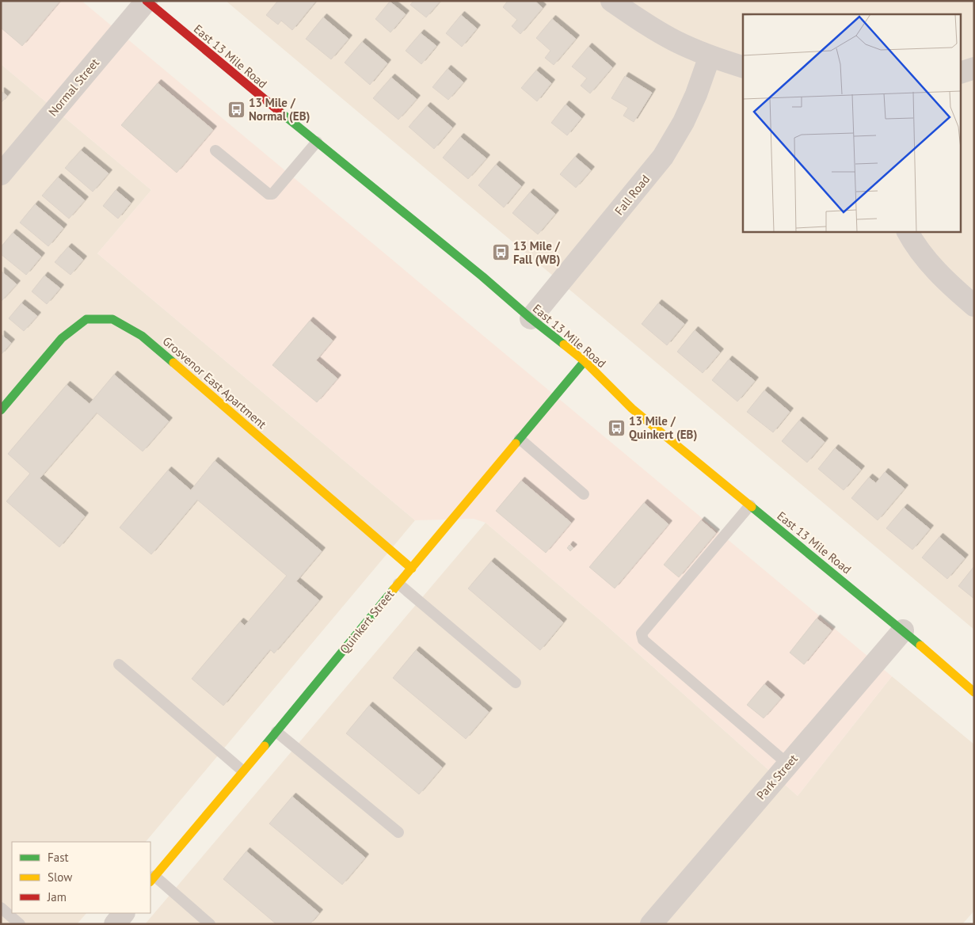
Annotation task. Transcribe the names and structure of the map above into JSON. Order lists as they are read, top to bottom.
{
  "streets": {
    "street": [
      "East 13 Mile Road",
      "Normal Street",
      "Fall Road",
      "Grosvenor East Apartment",
      "Quinkert Street",
      "Park Street"
    ]
  },
  "crossings": [
    ["East 13 Mile Road", "Normal Street"],
    ["East 13 Mile Road", "Fall Road"],
    ["East 13 Mile Road", "Quinkert Street"],
    ["East 13 Mile Road", "Park Street"],
    ["Grosvenor East Apartment", "Quinkert Street"]
  ],
  "places": {
    "bus stop": ["13 Mile / Normal (EB)", "13 Mile / Fall (WB)", "13 Mile / Quinkert (EB)"]
  },
  "legend": ["Fast", "Slow", "Jam"]
}
